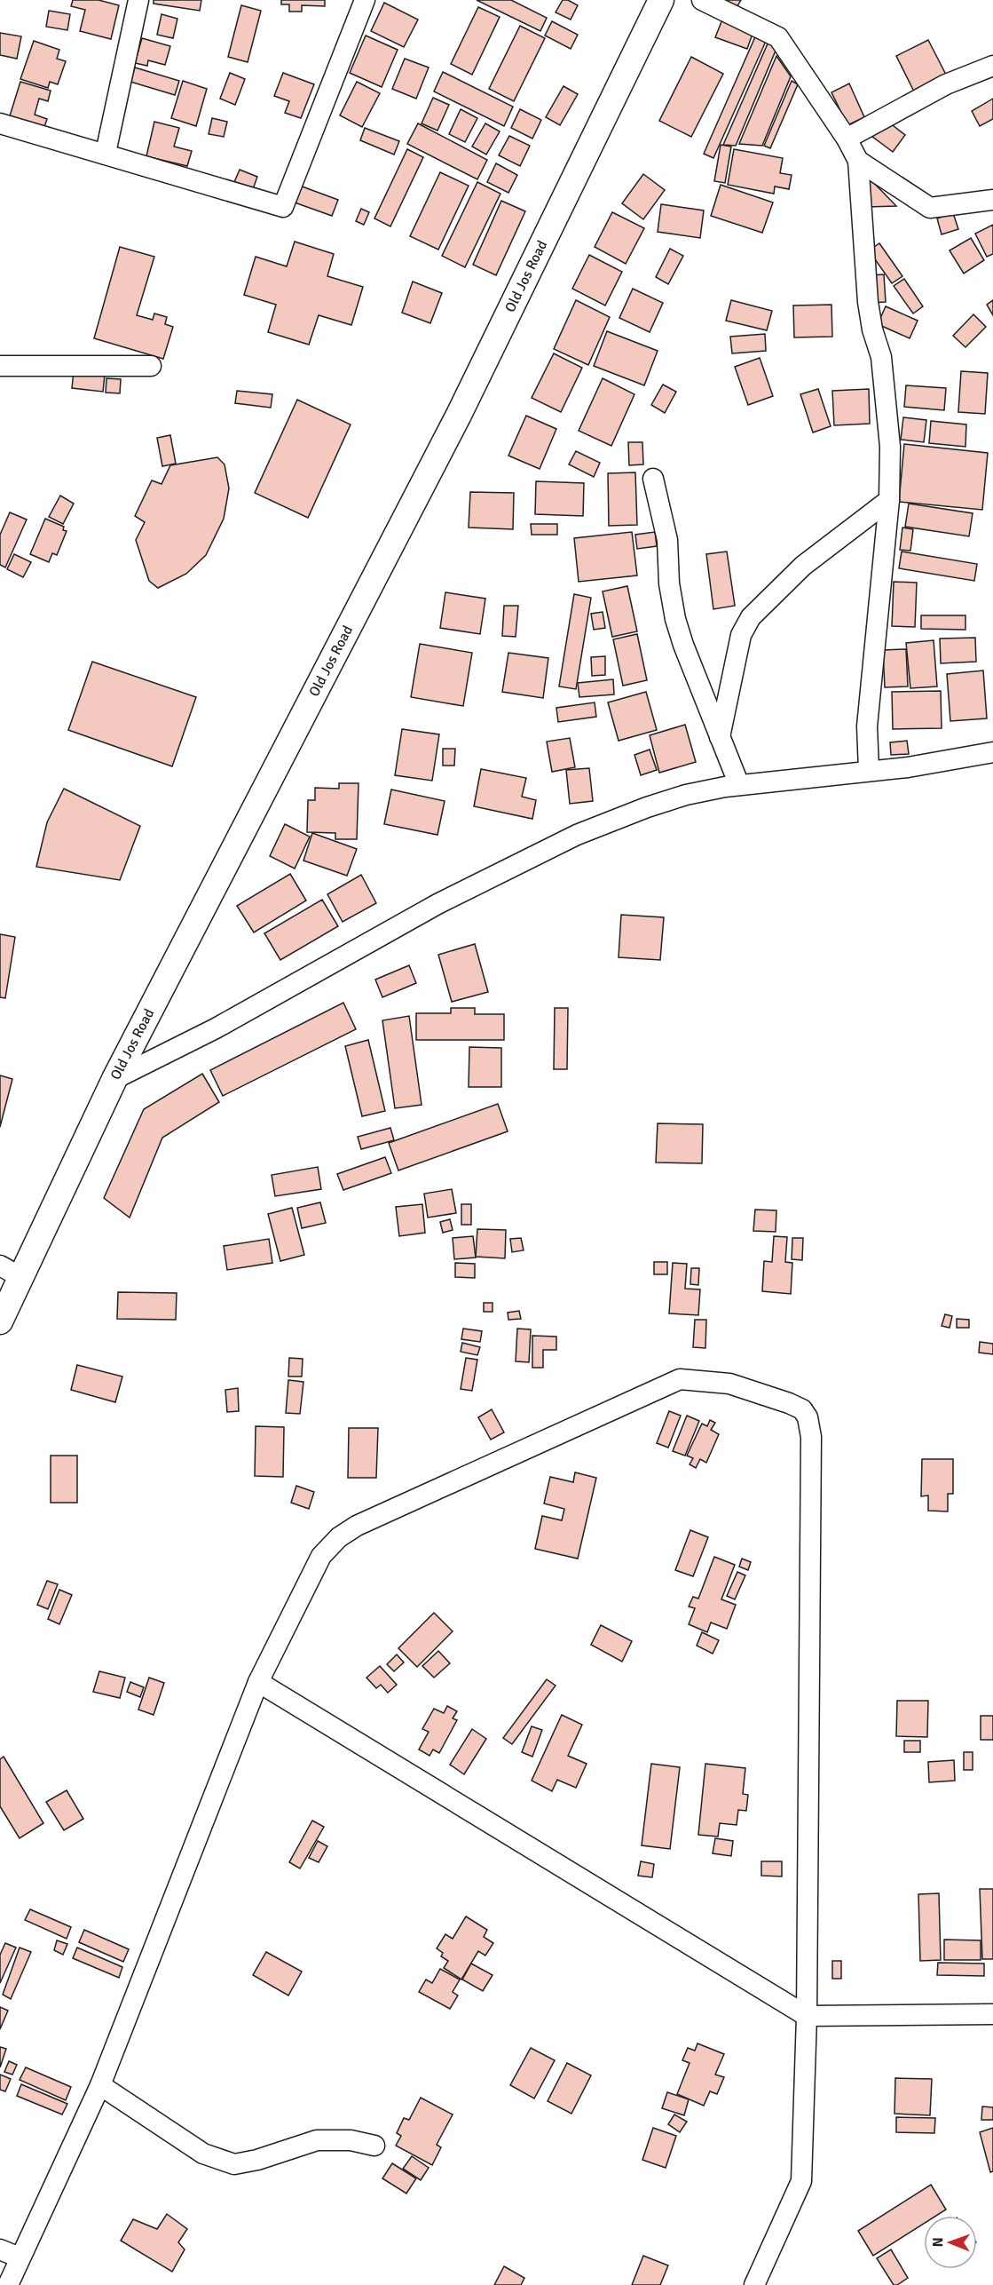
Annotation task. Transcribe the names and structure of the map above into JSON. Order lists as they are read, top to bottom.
{
  "streets": {
    "main road": ["Old Jos Road"]
  },
  "north": "left"
}
